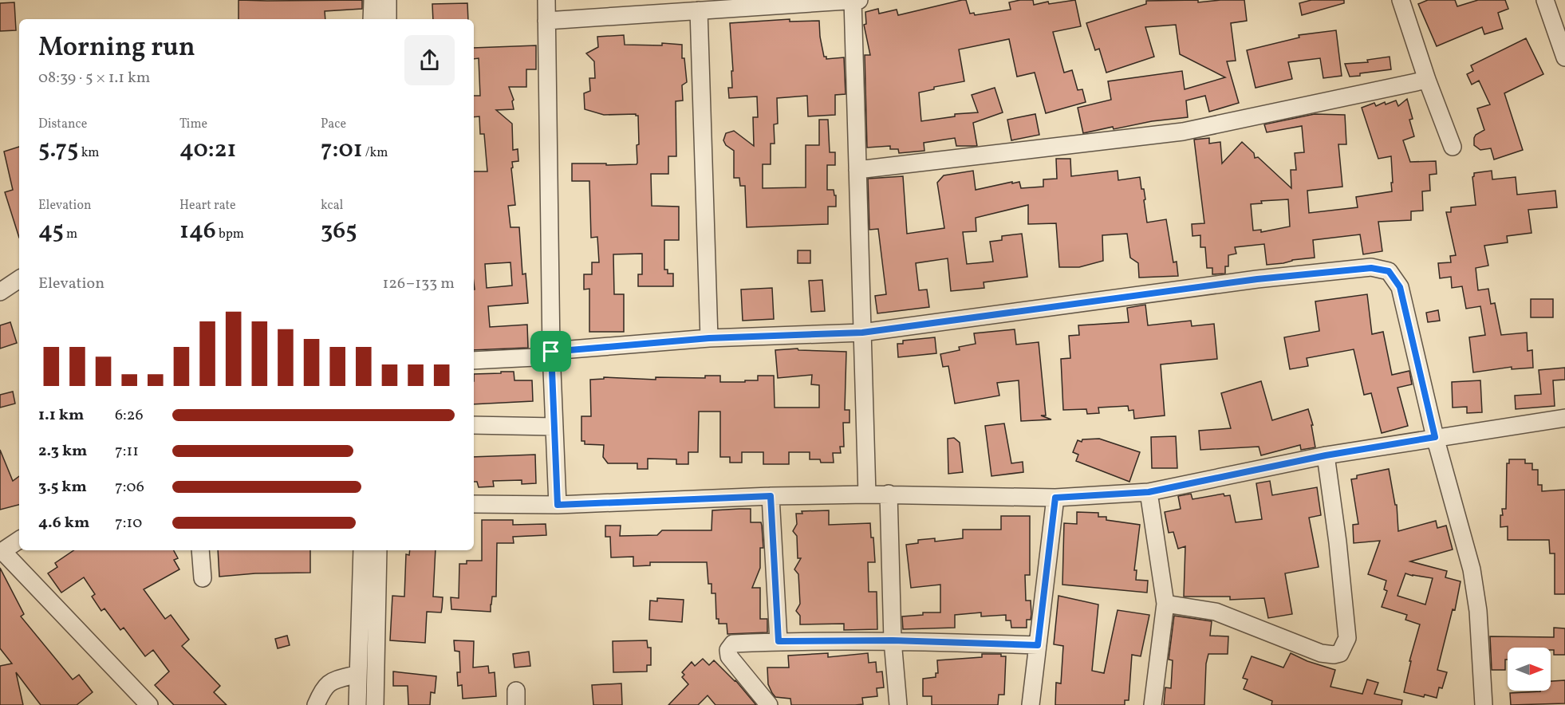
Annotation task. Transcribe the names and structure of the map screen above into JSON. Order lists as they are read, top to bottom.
{
  "north": "right",
  "page": {
    "heading": ["Morning run", "08:39 · 5 × 1.1 km"],
    "stats": [
      ["Distance", "5.75 km"],
      ["Time", "40:21"],
      ["Pace", "7:01 /km"],
      ["Elevation", "45 m"],
      ["Heart rate", "146 bpm"],
      ["kcal", "365"]
    ],
    "chart": ["Elevation", "126–133 m"],
    "list": [
      {
        "name": "1.1 km",
        "note": "6:26"
      },
      {
        "name": "2.3 km",
        "note": "7:11"
      },
      {
        "name": "3.5 km",
        "note": "7:06"
      },
      {
        "name": "4.6 km",
        "note": "7:10"
      }
    ]
  }
}
